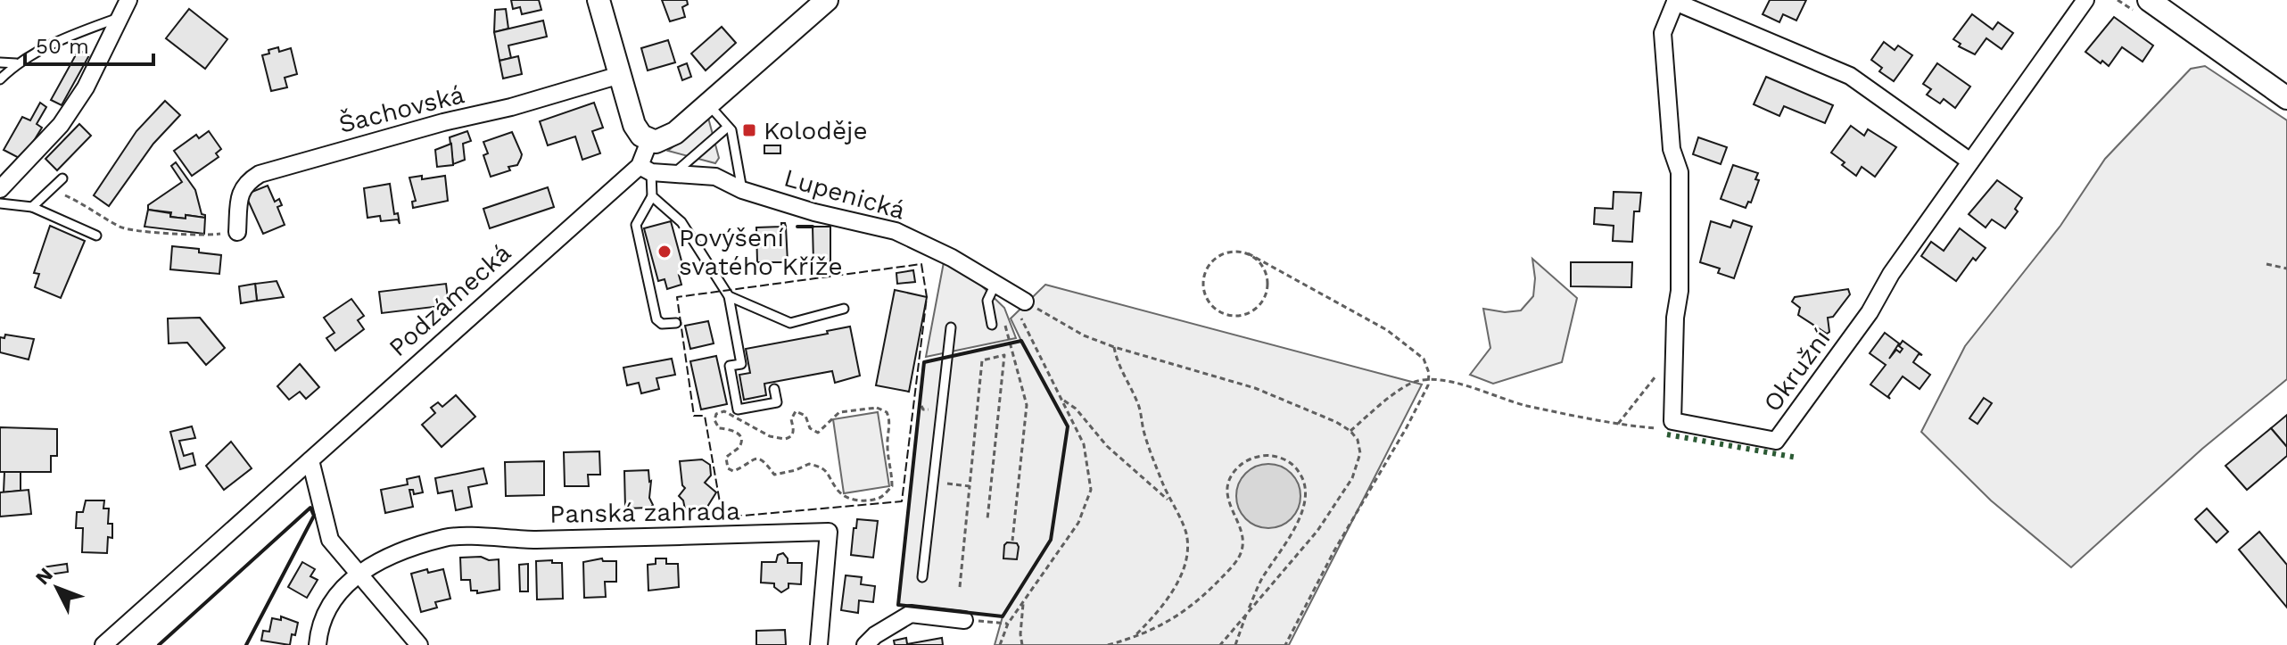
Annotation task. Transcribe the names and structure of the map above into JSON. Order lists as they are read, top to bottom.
{
  "streets": {
    "street": [
      "Šachovská",
      "Lupenická",
      "Podzámecká",
      "Okružní",
      "Panská zahrada"
    ]
  },
  "crossings": [
    ["Lupenická", "Podzámecká"]
  ],
  "places": {
    "transit": ["Koloděje"],
    "other": ["Povýšení svatého Kříže"]
  },
  "scale_bar": "50 m",
  "north": "top left"
}
